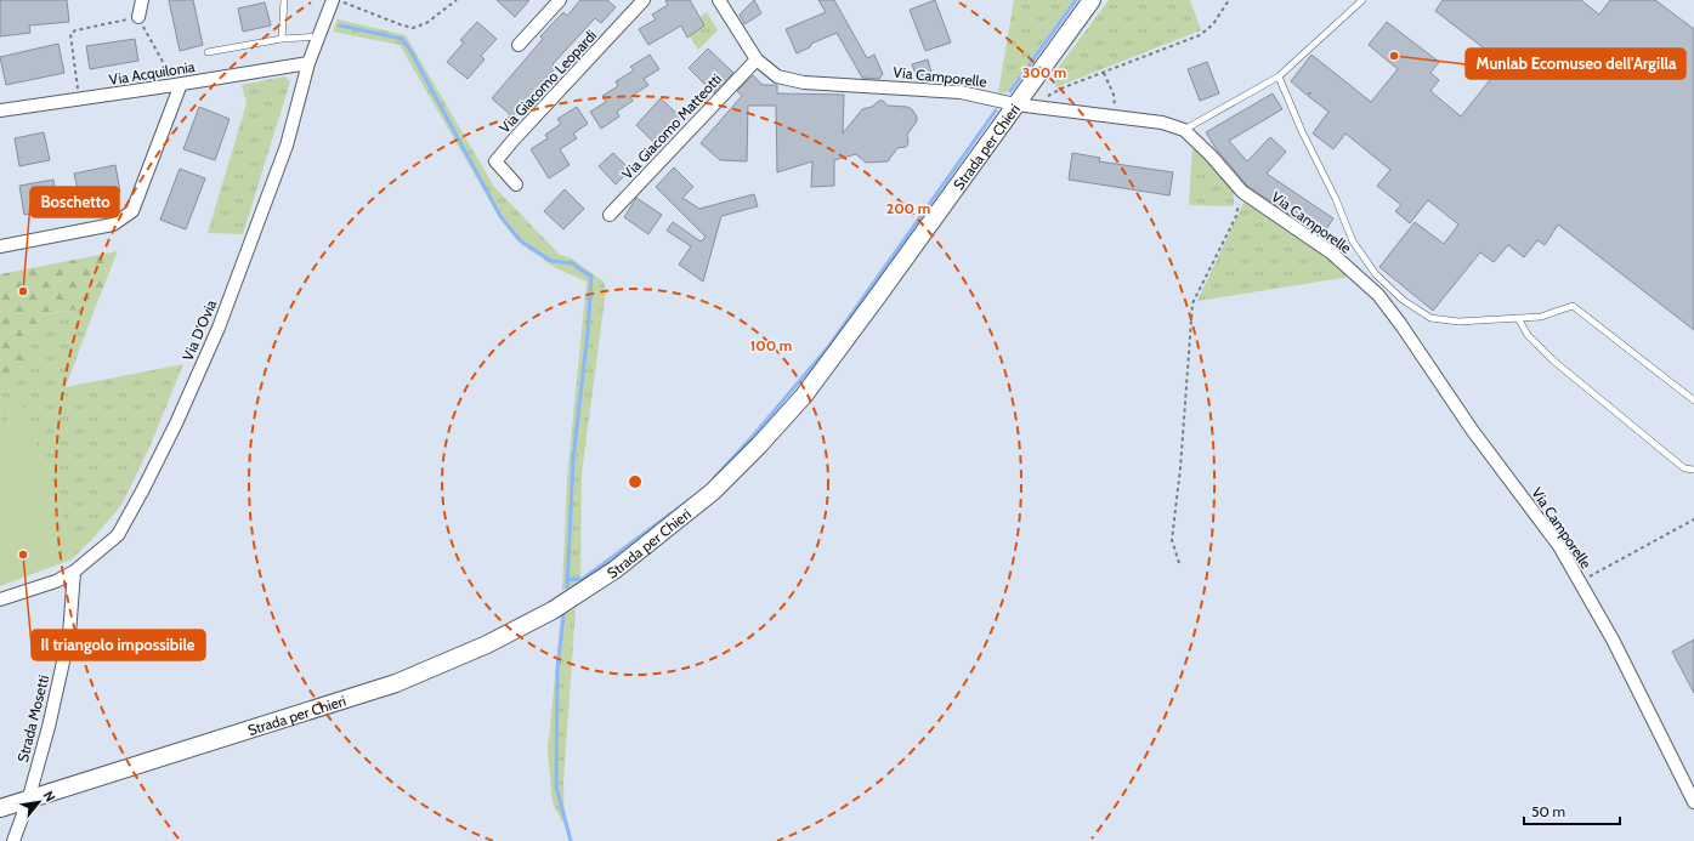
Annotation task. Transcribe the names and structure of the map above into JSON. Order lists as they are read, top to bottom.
{
  "streets": {
    "main road": ["Strada per Chieri"],
    "street": [
      "Via Acquilonia",
      "Via Camporelle",
      "Via Giacomo Leopardi",
      "Via Giacomo Matteotti",
      "Via D'Ovia",
      "Strada Mosetti"
    ]
  },
  "crossings": [
    ["Via Acquilonia", "Via D'Ovia"],
    ["Via Camporelle", "Via Giacomo Matteotti"],
    ["Via Camporelle", "Strada per Chieri"],
    ["Strada per Chieri", "Strada Mosetti"],
    ["Via D'Ovia", "Strada Mosetti"]
  ],
  "places": ["Munlab Ecomuseo dell'Argilla", "Boschetto", "Il triangolo impossibile"],
  "scale_bar": "50 m",
  "north": "top right",
  "rings": ["300 m", "200 m", "100 m"]
}
